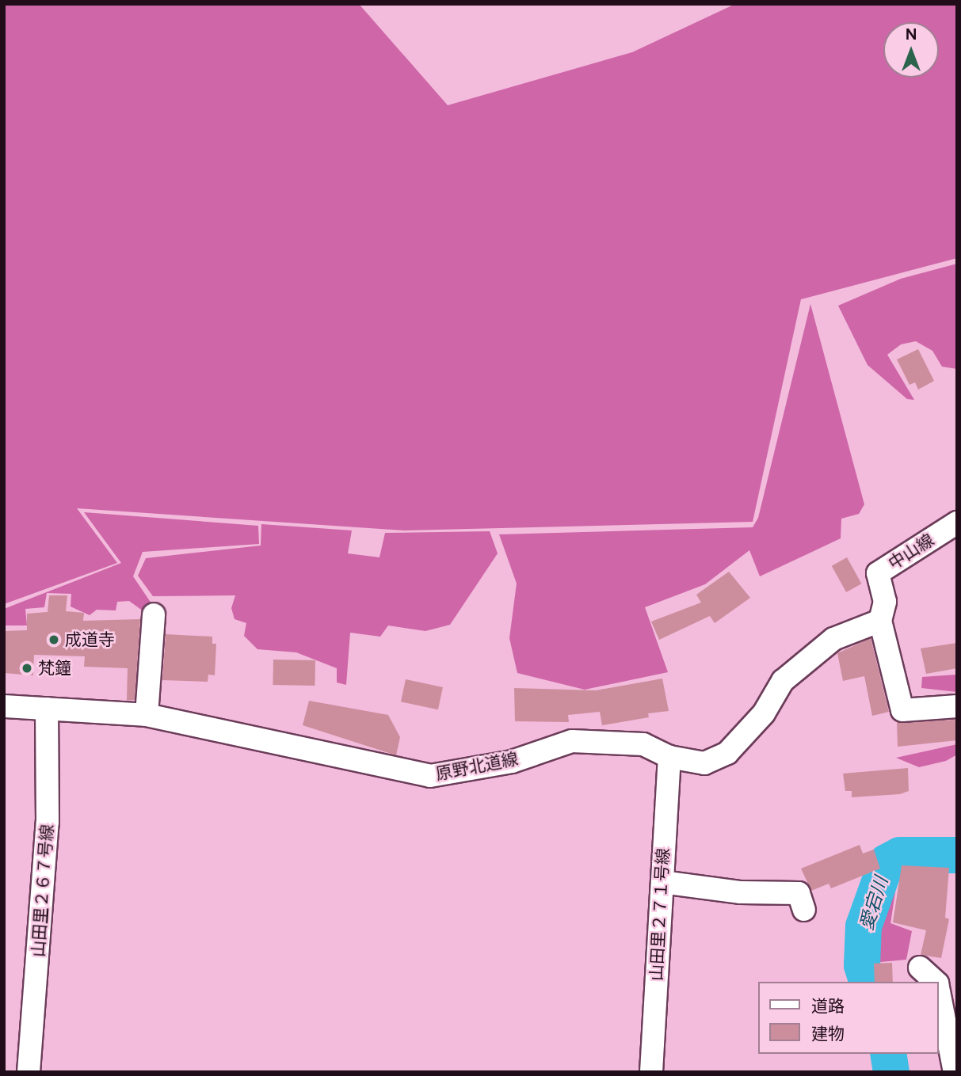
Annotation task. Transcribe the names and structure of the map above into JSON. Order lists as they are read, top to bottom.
{
  "streets": {
    "street": [
      "中山線",
      "原野北道線",
      "山田里２６７号線",
      "山田里２７１号線"
    ]
  },
  "crossings": [
    ["中山線", "原野北道線"],
    ["原野北道線", "山田里２６７号線"],
    ["原野北道線", "山田里２７１号線"]
  ],
  "water": ["愛宕川"],
  "places": ["成道寺", "梵鐘"],
  "legend": ["道路", "建物"],
  "north": "top"
}
